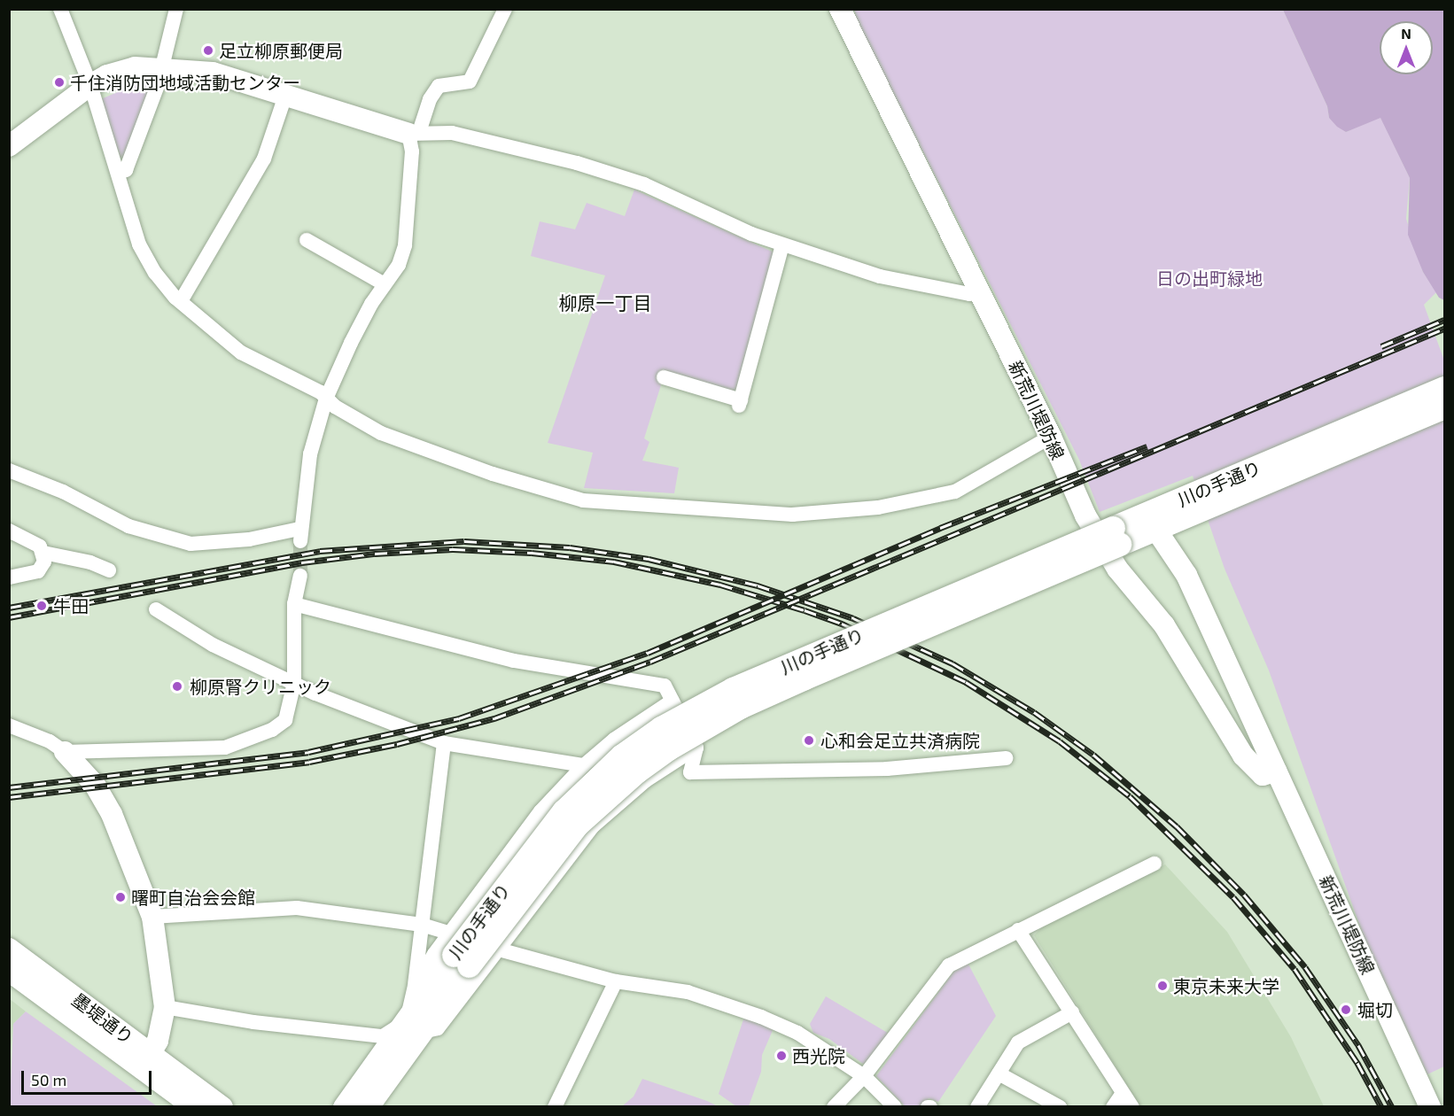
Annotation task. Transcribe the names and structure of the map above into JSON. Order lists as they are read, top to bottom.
{
  "streets": {
    "main road": ["新荒川堤防線", "川の手通り", "墨堤通り"]
  },
  "crossings": [
    ["新荒川堤防線", "川の手通り"]
  ],
  "districts": ["柳原一丁目"],
  "parks": ["日の出町緑地"],
  "places": [
    "足立柳原郵便局",
    "千住消防団地域活動センター",
    "牛田",
    "柳原腎クリニック",
    "心和会足立共済病院",
    "曙町自治会会館",
    "東京未来大学",
    "堀切",
    "西光院"
  ],
  "scale_bar": "50 m",
  "north": "top"
}
